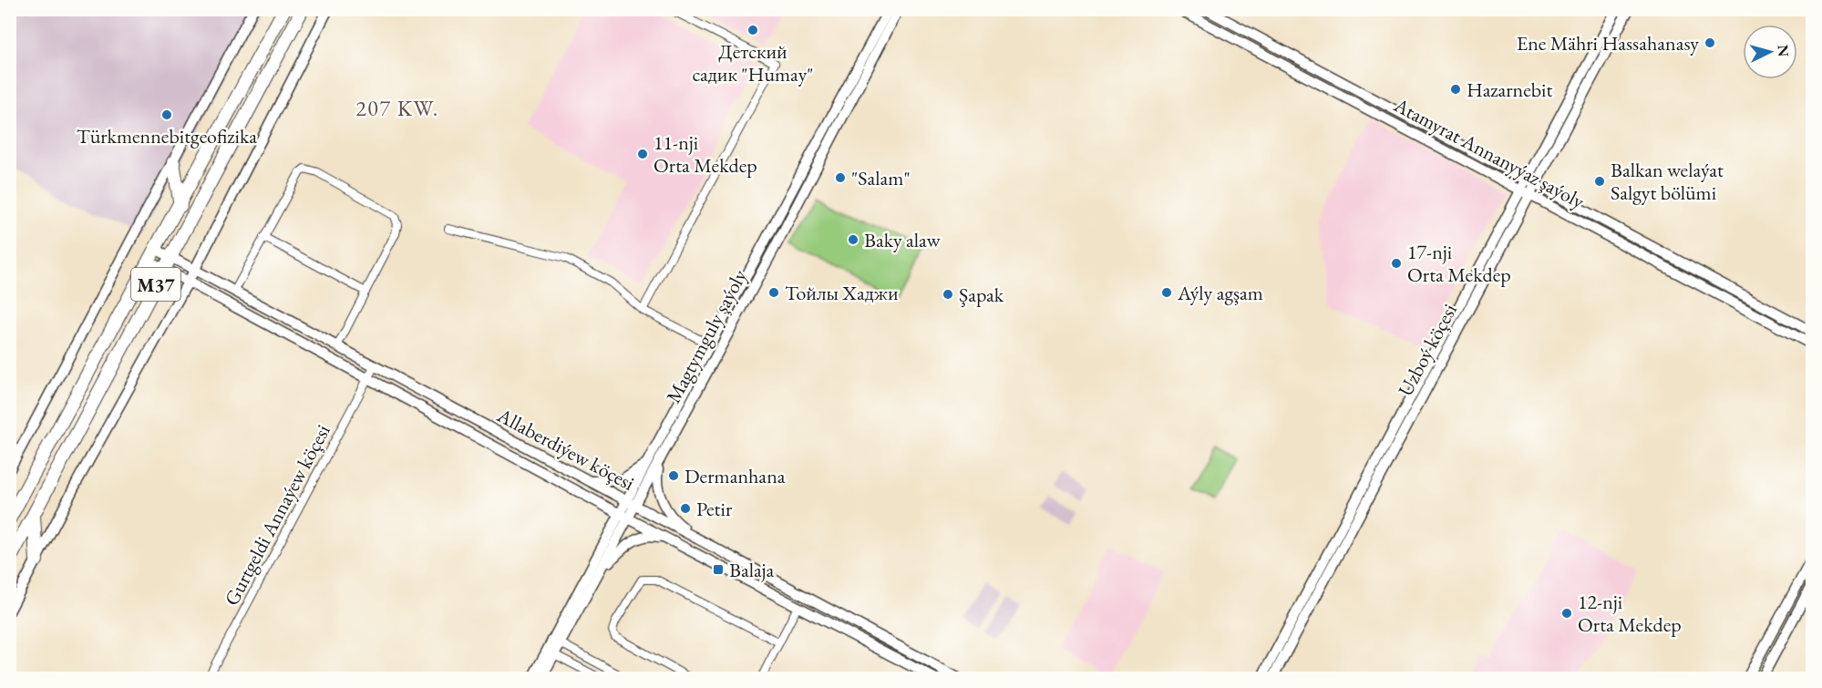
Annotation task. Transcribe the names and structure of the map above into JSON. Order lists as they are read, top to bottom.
{
  "streets": {
    "highway": ["M37"],
    "street": [
      "Atamyrat Annanyýaz şaýoly",
      "Magtymguly şaýoly",
      "Uzboý köçesi",
      "Allaberdiýew köçesi",
      "Gurtgeldi Annaýew köçesi"
    ]
  },
  "crossings": [
    ["Atamyrat Annanyýaz şaýoly", "Uzboý köçesi"],
    ["M37", "Allaberdiýew köçesi"],
    ["Magtymguly şaýoly", "Allaberdiýew köçesi"],
    ["Allaberdiýew köçesi", "Gurtgeldi Annaýew köçesi"]
  ],
  "districts": ["207 KW."],
  "places": {
    "other": [
      "Детский садик \"Humay\"",
      "Ene Mähri Hassahanasy",
      "Hazarnebit",
      "Türkmennebitgeofizika",
      "11-nji Orta Mekdep",
      "\"Salam\"",
      "Balkan welaýat Salgyt bölümi",
      "Baky alaw",
      "17-nji Orta Mekdep",
      "Тойлы Хаджи",
      "Aýly agşam",
      "Şapak",
      "Dermanhana",
      "Petir",
      "12-nji Orta Mekdep"
    ],
    "transit": ["Balaja"]
  },
  "north": "right"
}
